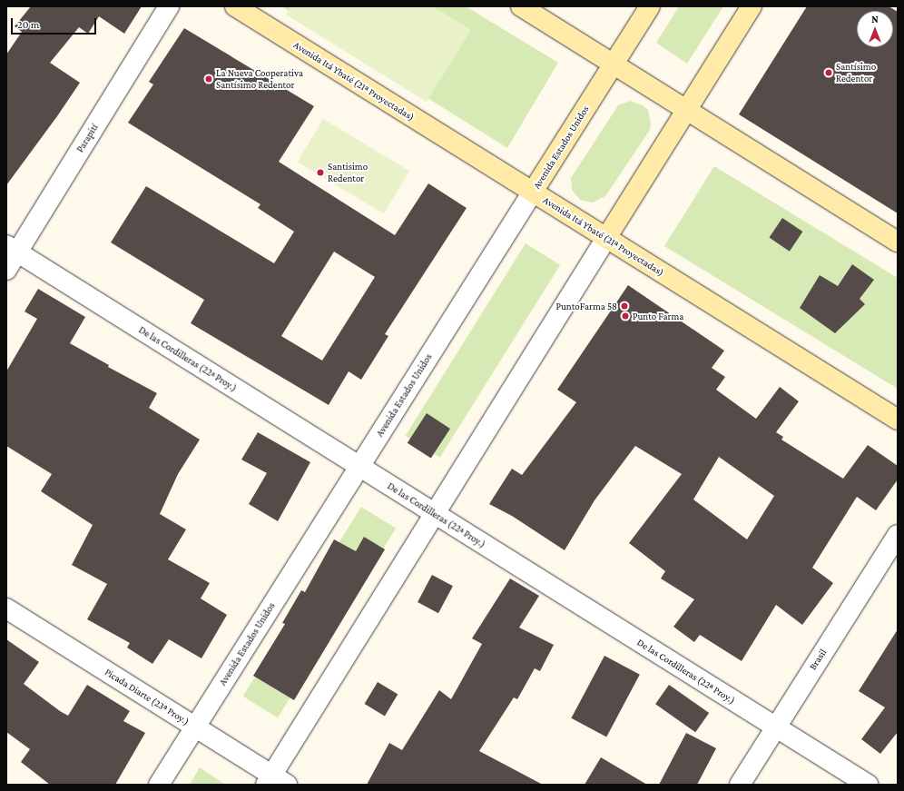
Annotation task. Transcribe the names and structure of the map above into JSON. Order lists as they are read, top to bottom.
{
  "streets": {
    "main road": ["Avenida Itá Ybaté (21ª Proyectadas)", "Avenida Estados Unidos"],
    "street": [
      "Parapití",
      "De las Cordilleras (22ª Proy.)",
      "Brasil",
      "Picada Diarte (23ª Proy.)"
    ]
  },
  "crossings": [
    ["Avenida Itá Ybaté (21ª Proyectadas)", "Avenida Estados Unidos"],
    ["Parapití", "De las Cordilleras (22ª Proy.)"],
    ["Avenida Estados Unidos", "De las Cordilleras (22ª Proy.)"],
    ["Avenida Estados Unidos", "Picada Diarte (23ª Proy.)"],
    ["De las Cordilleras (22ª Proy.)", "Brasil"]
  ],
  "places": [
    "Santísimo Redentor",
    "La Nueva Cooperativa Santísimo Redentor",
    "Santisimo Redentor",
    "PuntoFarma 58",
    "Punto Farma"
  ],
  "scale_bar": "20 m",
  "north": "top"
}
